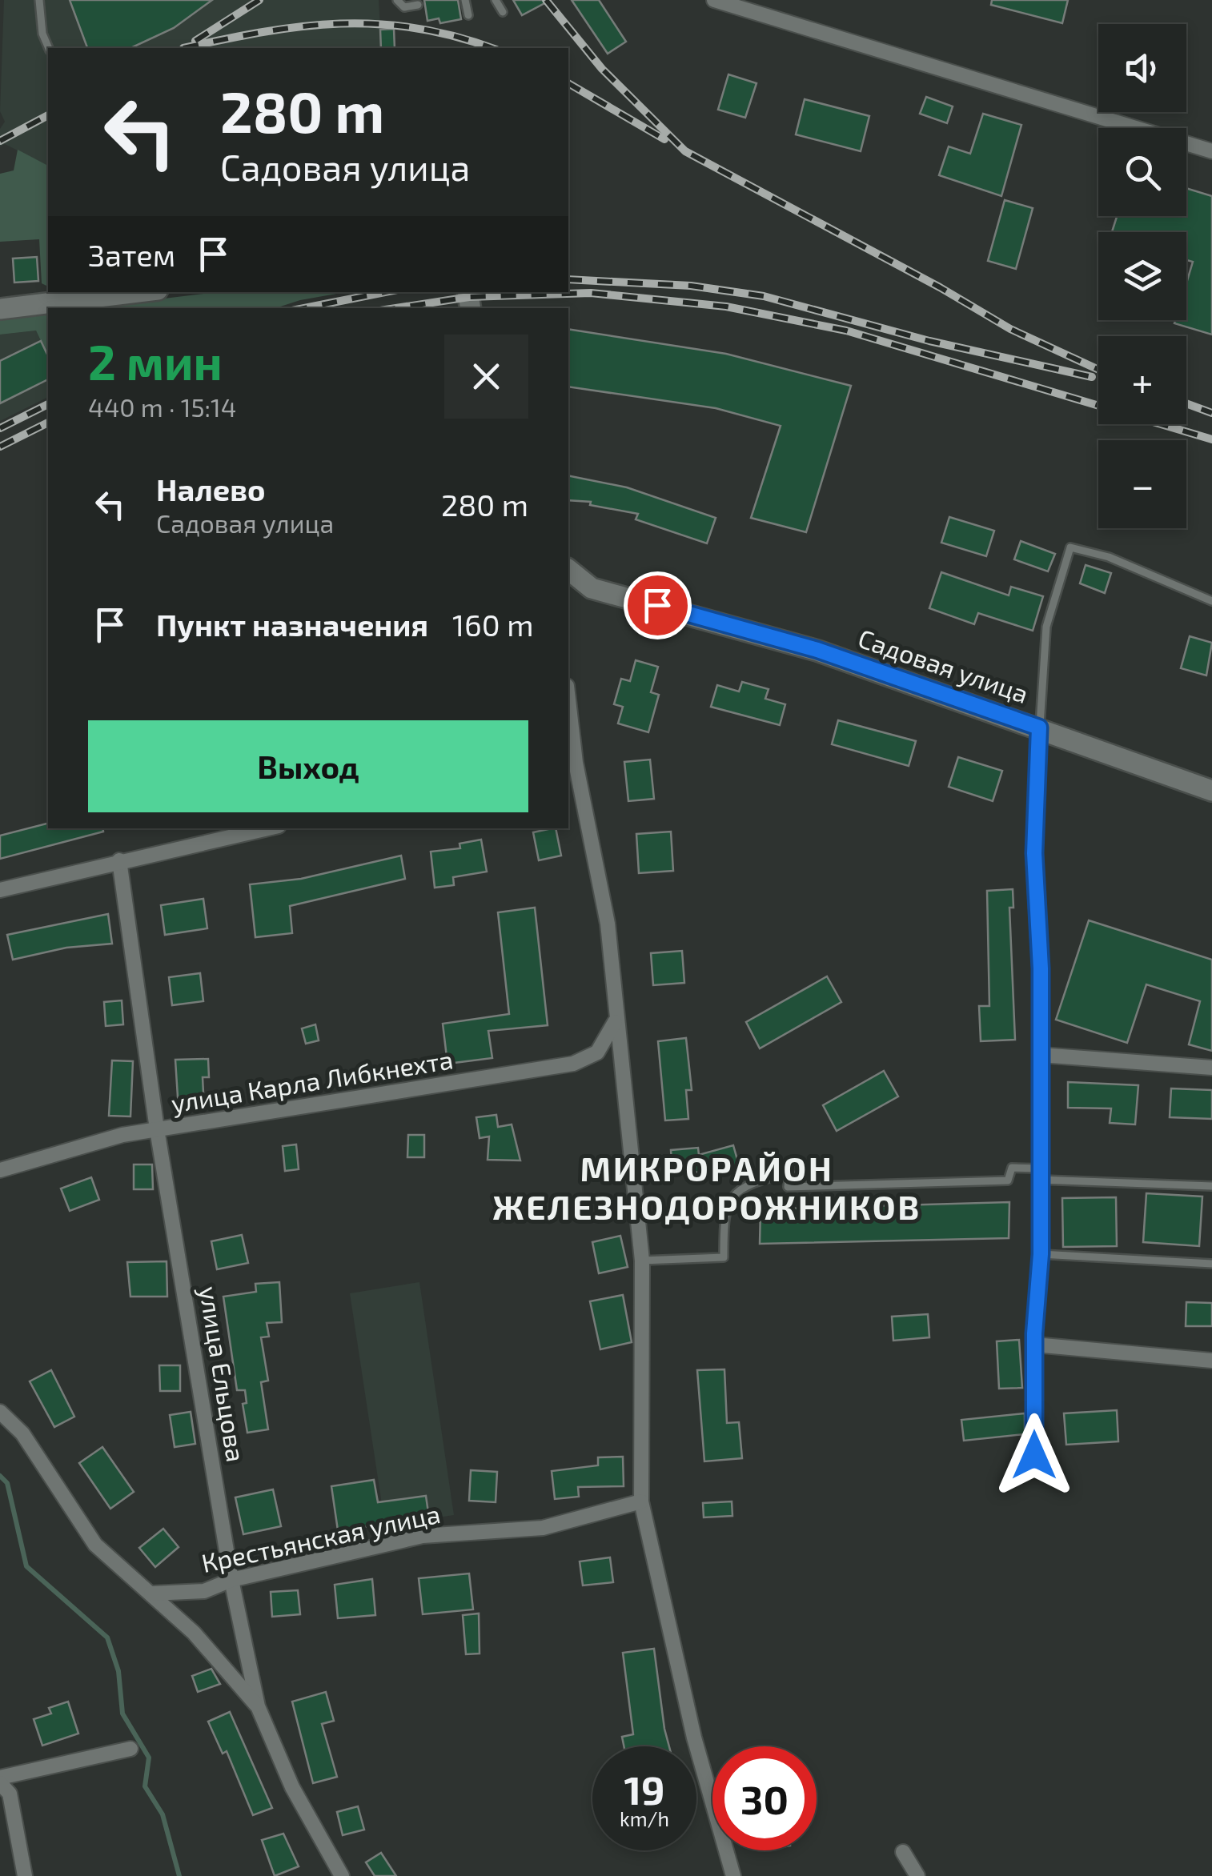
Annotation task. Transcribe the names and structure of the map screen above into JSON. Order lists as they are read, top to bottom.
{
  "streets": {
    "street": [
      "Садовая улица",
      "улица Карла Либкнехта",
      "улица Ельцова",
      "Крестьянская улица"
    ]
  },
  "crossings": [
    ["улица Карла Либкнехта", "улица Ельцова"],
    ["улица Ельцова", "Крестьянская улица"]
  ],
  "districts": ["МИКРОРАЙОН ЖЕЛЕЗНОДОРОЖНИКОВ"],
  "page": {
    "map_buttons": ["+", "−"],
    "turn": ["280 m", "Садовая улица"],
    "then": "Затем",
    "heading": ["2 мин", "440 m · 15:14"],
    "list": [
      {
        "name": "Налево",
        "note": "Садовая улица",
        "value": "280 m"
      },
      {
        "name": "Пункт назначения",
        "value": "160 m"
      }
    ],
    "buttons": "Выход",
    "speed": "19 km/h",
    "limit": "30"
  }
}
